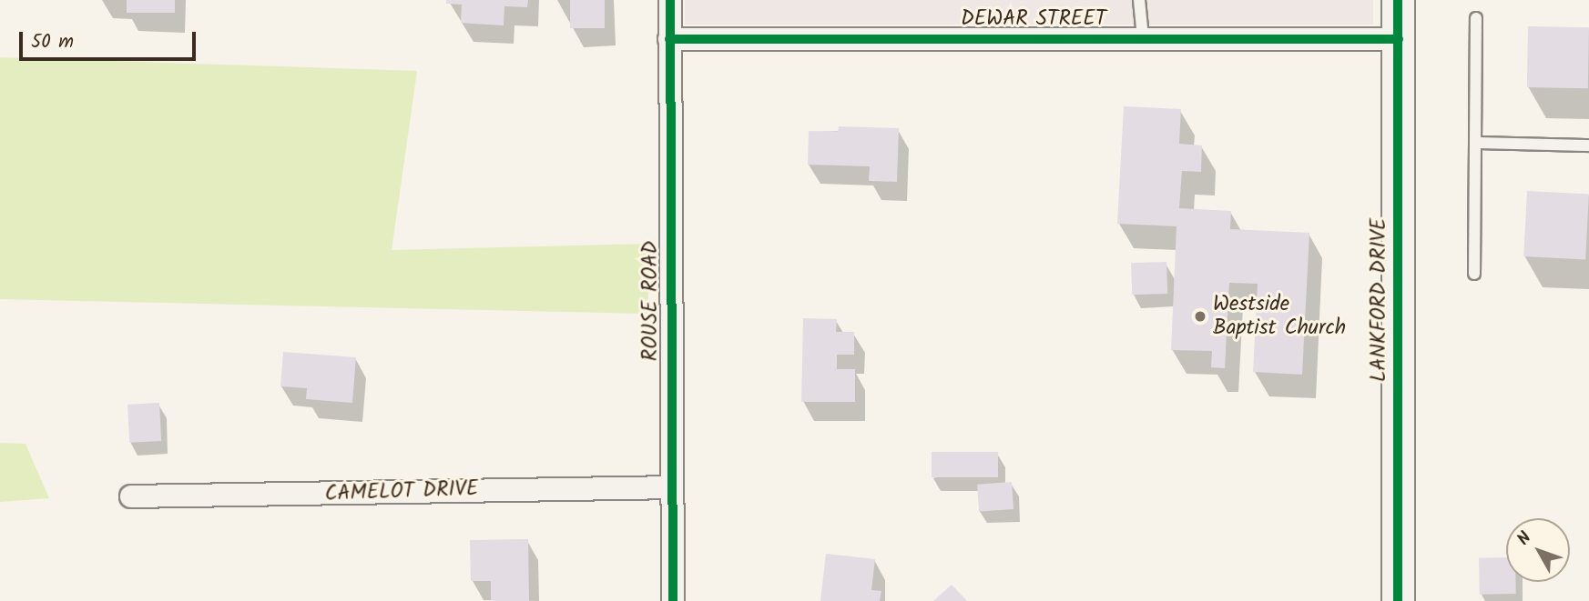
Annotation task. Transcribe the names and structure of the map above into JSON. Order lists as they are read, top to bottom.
{
  "streets": {
    "main road": ["LANKFORD DRIVE"],
    "street": ["DEWAR STREET", "ROUSE ROAD", "CAMELOT DRIVE"]
  },
  "crossings": [
    ["DEWAR STREET", "LANKFORD DRIVE"],
    ["DEWAR STREET", "ROUSE ROAD"],
    ["ROUSE ROAD", "CAMELOT DRIVE"]
  ],
  "places": ["Westside Baptist Church"],
  "scale_bar": "50 m",
  "north": "top left"
}
